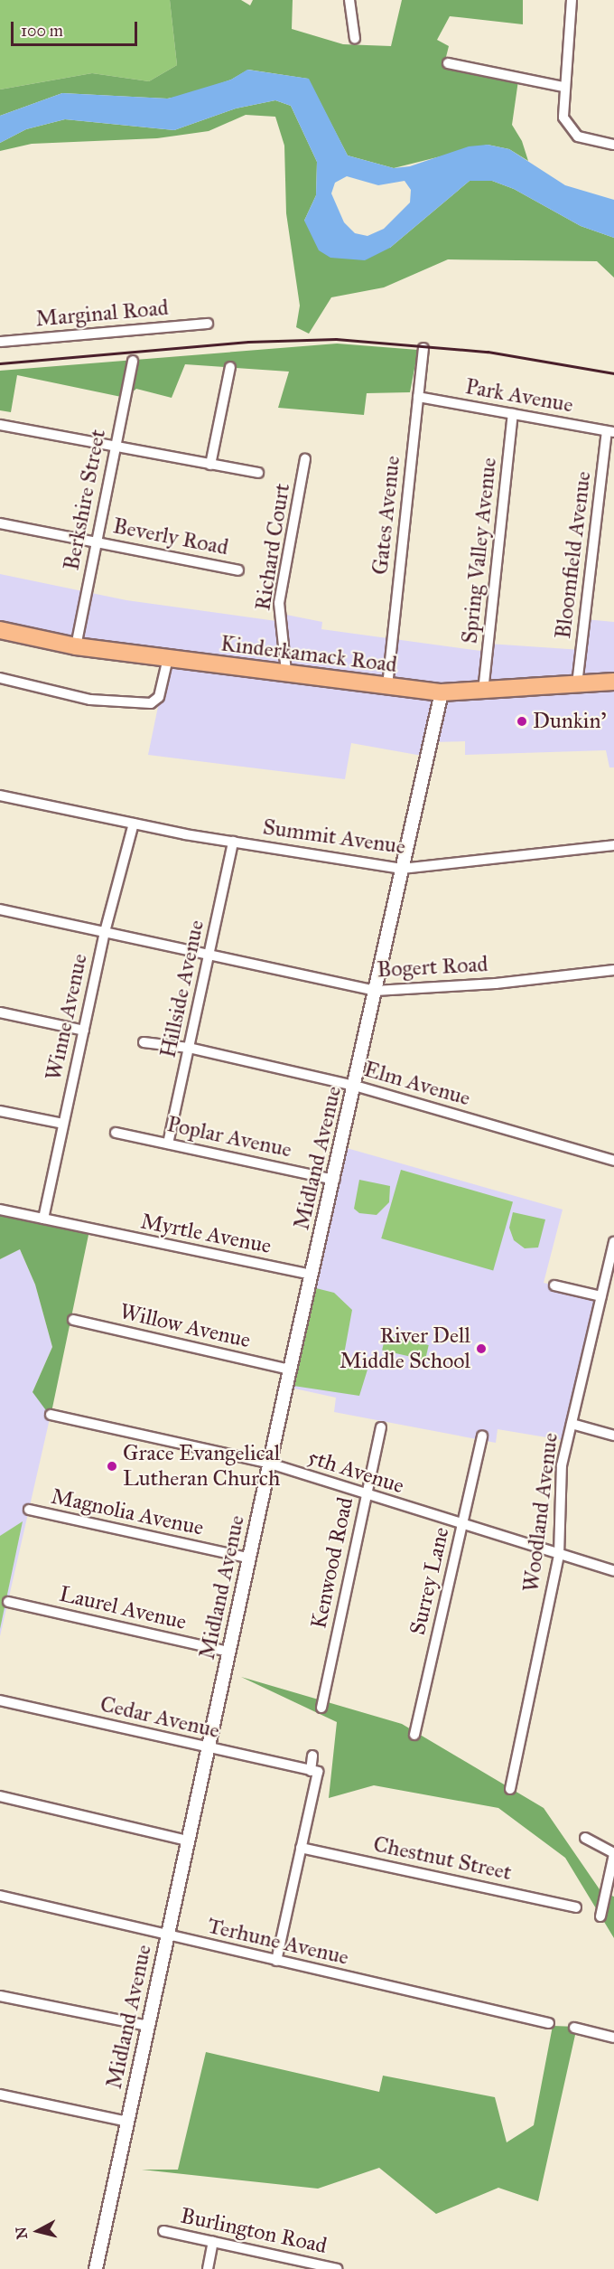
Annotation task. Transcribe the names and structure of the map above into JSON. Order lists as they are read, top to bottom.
{
  "streets": {
    "main road": ["Kinderkamack Road"],
    "street": [
      "Marginal Road",
      "Park Avenue",
      "Berkshire Street",
      "Gates Avenue",
      "Beverly Road",
      "Richard Court",
      "Spring Valley Avenue",
      "Bloomfield Avenue",
      "Summit Avenue",
      "Bogert Road",
      "Hillside Avenue",
      "Winne Avenue",
      "Elm Avenue",
      "Poplar Avenue",
      "Midland Avenue",
      "Myrtle Avenue",
      "Willow Avenue",
      "5th Avenue",
      "Magnolia Avenue",
      "Woodland Avenue",
      "Kenwood Road",
      "Surrey Lane",
      "Laurel Avenue",
      "Cedar Avenue",
      "Chestnut Street",
      "Terhune Avenue",
      "Burlington Road"
    ]
  },
  "crossings": [
    ["Park Avenue", "Gates Avenue"],
    ["Park Avenue", "Spring Valley Avenue"],
    ["Park Avenue", "Bloomfield Avenue"],
    ["Berkshire Street", "Beverly Road"],
    ["Berkshire Street", "Kinderkamack Road"],
    ["Gates Avenue", "Kinderkamack Road"],
    ["Richard Court", "Kinderkamack Road"],
    ["Spring Valley Avenue", "Kinderkamack Road"],
    ["Bloomfield Avenue", "Kinderkamack Road"],
    ["Kinderkamack Road", "Midland Avenue"],
    ["Summit Avenue", "Hillside Avenue"],
    ["Summit Avenue", "Winne Avenue"],
    ["Summit Avenue", "Midland Avenue"],
    ["Bogert Road", "Hillside Avenue"],
    ["Bogert Road", "Winne Avenue"],
    ["Bogert Road", "Midland Avenue"],
    ["Hillside Avenue", "Elm Avenue"],
    ["Hillside Avenue", "Poplar Avenue"],
    ["Winne Avenue", "Myrtle Avenue"],
    ["Elm Avenue", "Midland Avenue"],
    ["Poplar Avenue", "Midland Avenue"],
    ["Midland Avenue", "Myrtle Avenue"],
    ["Midland Avenue", "Willow Avenue"],
    ["Midland Avenue", "5th Avenue"],
    ["Midland Avenue", "Magnolia Avenue"],
    ["Midland Avenue", "Laurel Avenue"],
    ["Midland Avenue", "Cedar Avenue"],
    ["Midland Avenue", "Terhune Avenue"],
    ["5th Avenue", "Woodland Avenue"],
    ["5th Avenue", "Kenwood Road"],
    ["5th Avenue", "Surrey Lane"]
  ],
  "places": ["Dunkin'", "River Dell Middle School", "Grace Evangelical Lutheran Church"],
  "scale_bar": "100 m",
  "north": "left"
}
